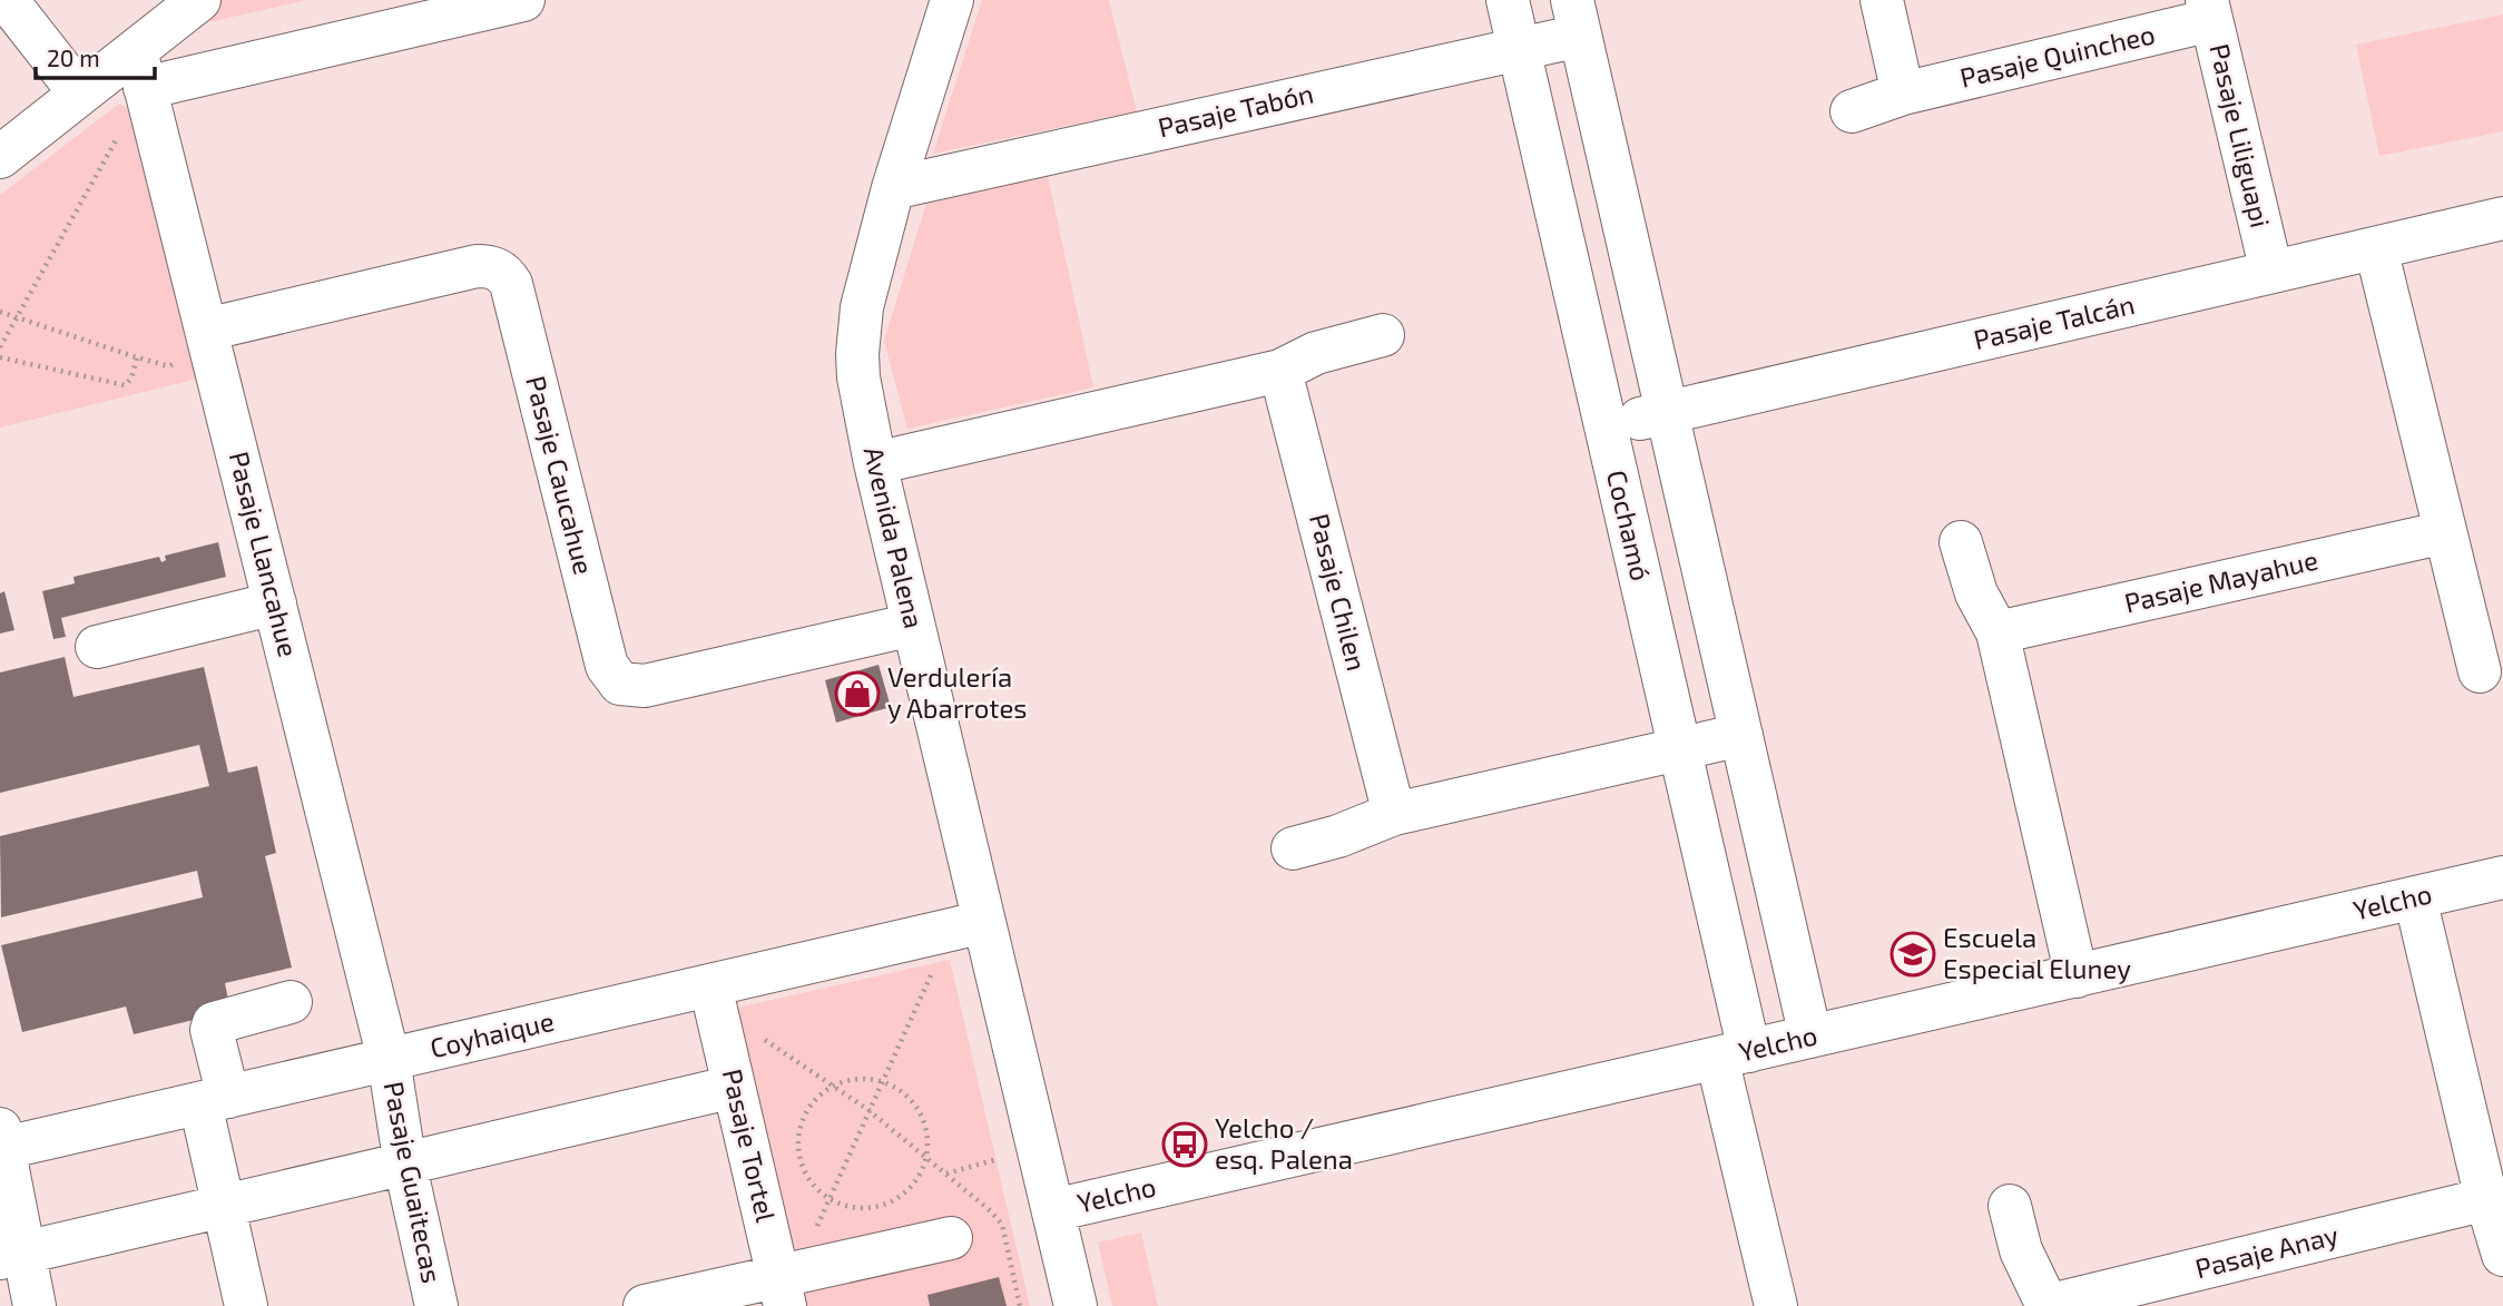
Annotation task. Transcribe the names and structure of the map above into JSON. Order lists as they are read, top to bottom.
{
  "streets": {
    "street": [
      "Pasaje Quincheo",
      "Pasaje Tabón",
      "Pasaje Liliguapi",
      "Pasaje Talcán",
      "Pasaje Caucahue",
      "Cochamó",
      "Avenida Palena",
      "Pasaje Llancahue",
      "Pasaje Mayahue",
      "Pasaje Chilen",
      "Yelcho",
      "Coyhaique",
      "Pasaje Tortel",
      "Pasaje Guaitecas",
      "Pasaje Anay"
    ]
  },
  "crossings": [
    ["Pasaje Quincheo", "Pasaje Liliguapi"],
    ["Pasaje Tabón", "Cochamó"],
    ["Pasaje Tabón", "Avenida Palena"],
    ["Pasaje Liliguapi", "Pasaje Talcán"],
    ["Pasaje Talcán", "Cochamó"],
    ["Pasaje Caucahue", "Avenida Palena"],
    ["Pasaje Caucahue", "Pasaje Llancahue"],
    ["Cochamó", "Yelcho"],
    ["Avenida Palena", "Yelcho"],
    ["Avenida Palena", "Coyhaique"],
    ["Pasaje Llancahue", "Coyhaique"],
    ["Pasaje Llancahue", "Pasaje Guaitecas"],
    ["Coyhaique", "Pasaje Tortel"],
    ["Coyhaique", "Pasaje Guaitecas"]
  ],
  "places": {
    "shop": ["Verdulería y Abarrotes"],
    "school or university": ["Escuela Especial Eluney"],
    "bus stop": ["Yelcho / esq. Palena"]
  },
  "scale_bar": "20 m"
}
